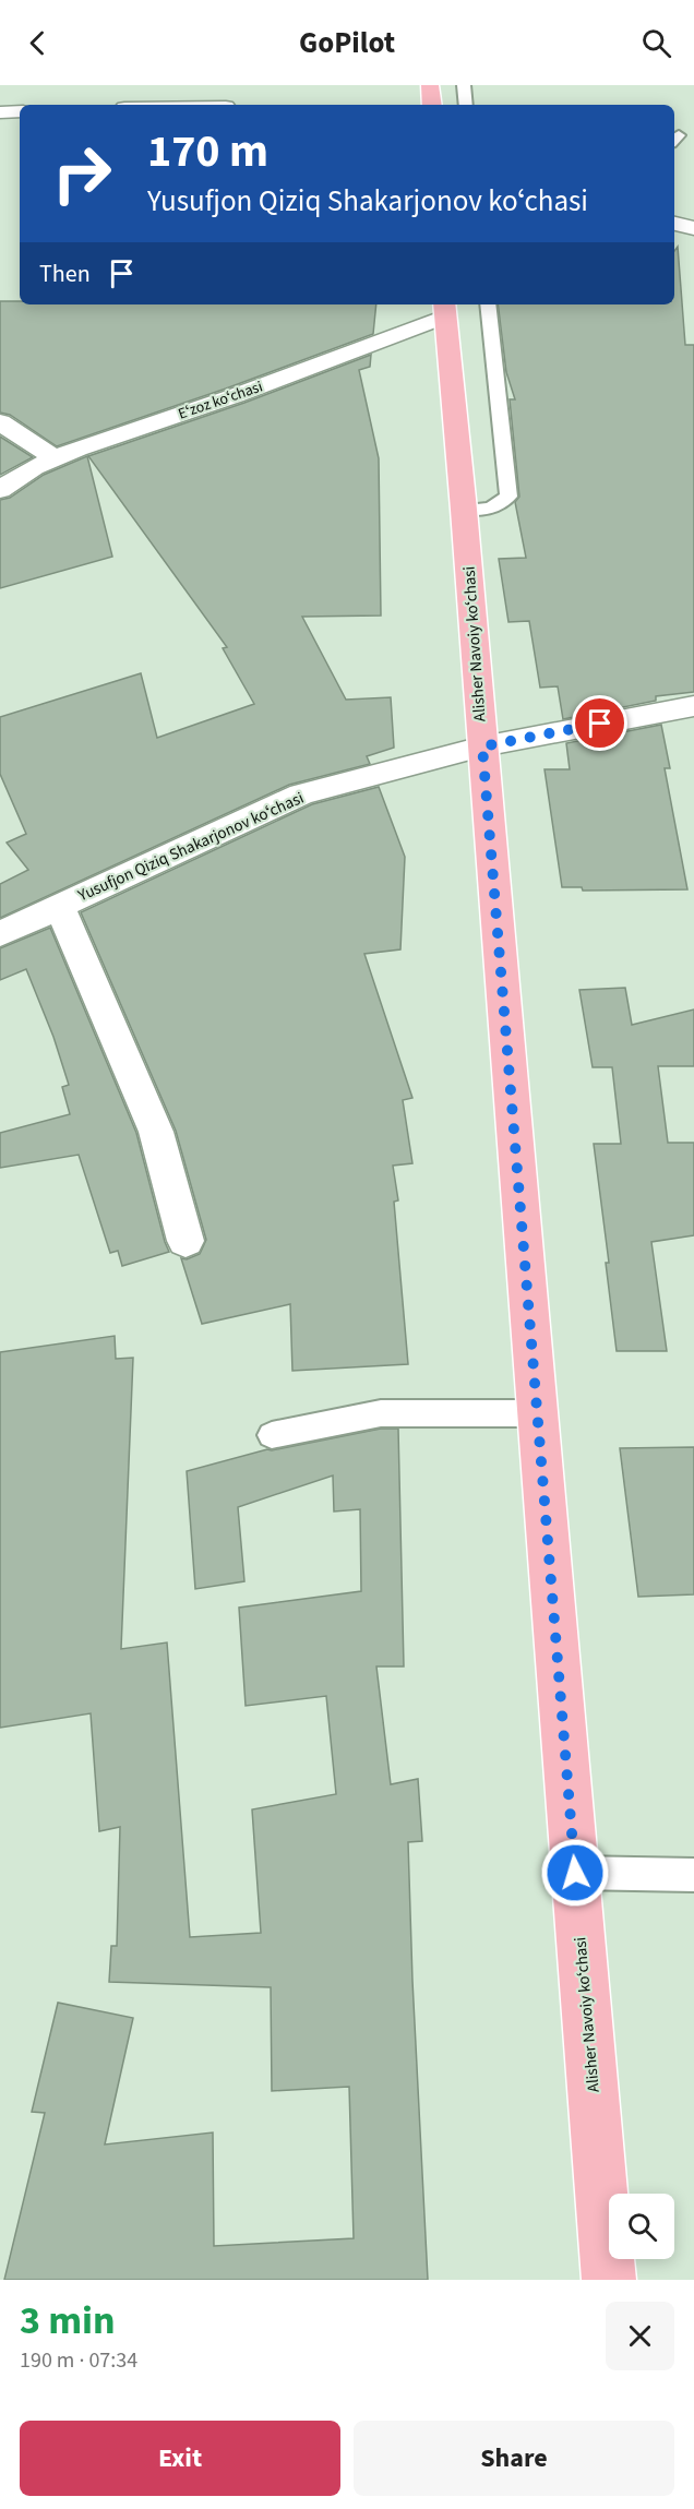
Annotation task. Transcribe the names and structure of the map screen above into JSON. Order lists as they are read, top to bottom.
{
  "streets": {
    "main road": ["Alisher Navoiy koʻchasi"],
    "street": ["Eʻzoz koʻchasi", "Yusufjon Qiziq Shakarjonov koʻchasi"]
  },
  "crossings": [
    ["Eʻzoz koʻchasi", "Alisher Navoiy koʻchasi"],
    ["Alisher Navoiy koʻchasi", "Yusufjon Qiziq Shakarjonov koʻchasi"]
  ],
  "page": {
    "header": "GoPilot",
    "turn": ["170 m", "Yusufjon Qiziq Shakarjonov koʻchasi"],
    "then": "Then",
    "heading": ["3 min", "190 m · 07:34"],
    "buttons": ["Exit", "Share"]
  }
}
